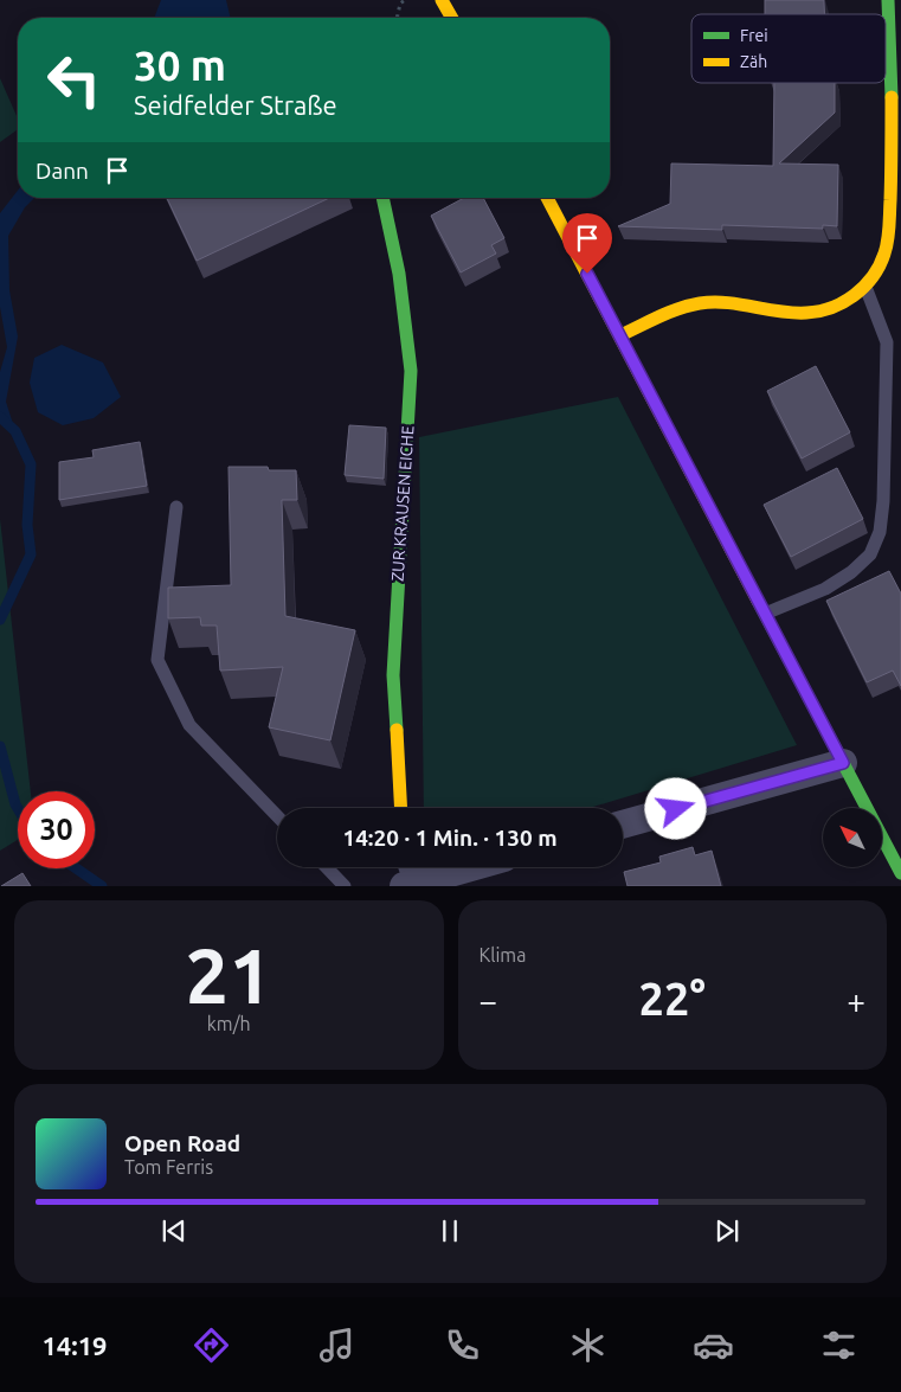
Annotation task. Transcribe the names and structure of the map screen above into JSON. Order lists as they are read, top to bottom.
{
  "streets": {
    "street": ["ZUR KRAUSEN EICHE"]
  },
  "legend": ["Frei", "Zäh"],
  "north": "top left",
  "page": {
    "turn": ["30 m", "Seidfelder Straße"],
    "then": "Dann",
    "limit": "30",
    "trip": "14:20 · 1 Min. · 130 m",
    "tile": [
      ["21", "km/h"],
      "Klima"
    ],
    "heat": ["−", "22°", "+"],
    "song": ["Open Road", "Tom Ferris"],
    "tabs": "14:19"
  }
}
